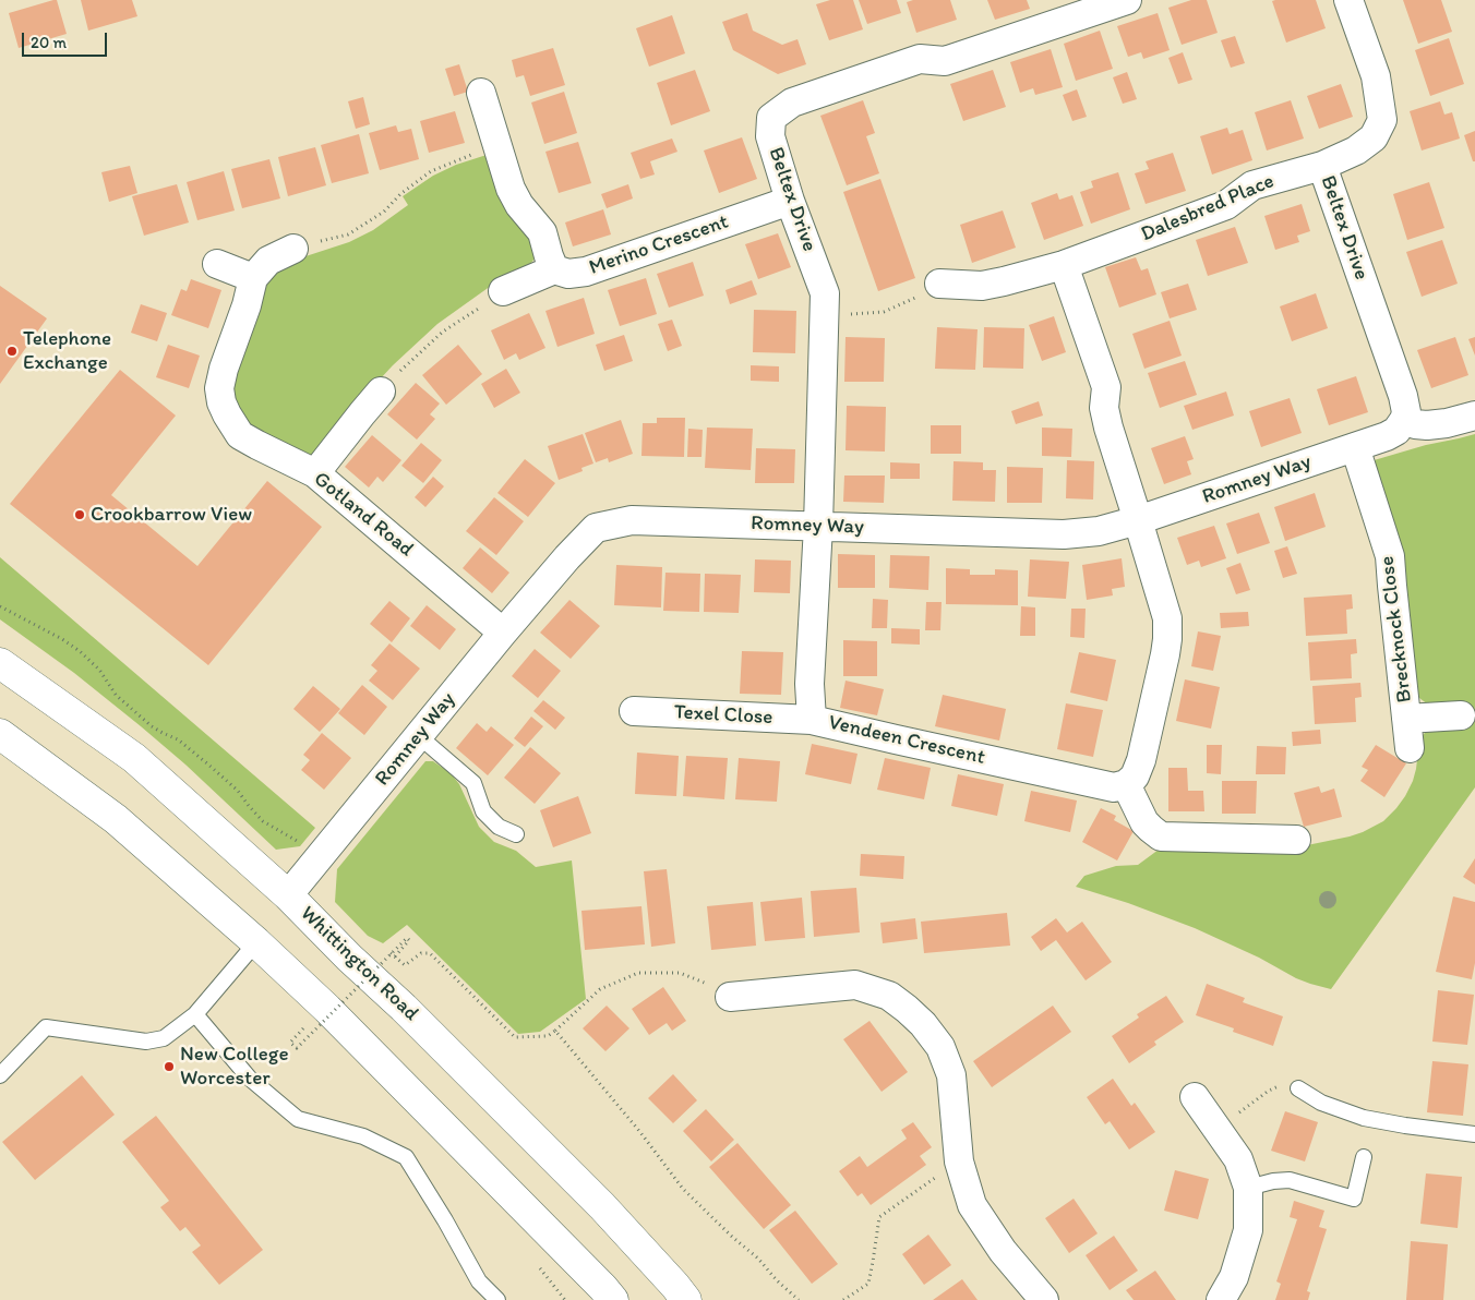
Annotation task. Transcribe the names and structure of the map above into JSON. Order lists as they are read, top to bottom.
{
  "streets": {
    "main road": ["Whittington Road"],
    "street": [
      "Beltex Drive",
      "Dalesbred Place",
      "Merino Crescent",
      "Romney Way",
      "Gotland Road",
      "Brecknock Close",
      "Texel Close",
      "Vendeen Crescent"
    ]
  },
  "crossings": [
    ["Beltex Drive", "Dalesbred Place"],
    ["Beltex Drive", "Merino Crescent"],
    ["Beltex Drive", "Romney Way"],
    ["Beltex Drive", "Vendeen Crescent"],
    ["Romney Way", "Gotland Road"],
    ["Romney Way", "Brecknock Close"],
    ["Romney Way", "Vendeen Crescent"],
    ["Romney Way", "Whittington Road"],
    ["Texel Close", "Vendeen Crescent"]
  ],
  "places": ["Telephone Exchange", "Crookbarrow View", "New College Worcester"],
  "scale_bar": "20 m"
}
